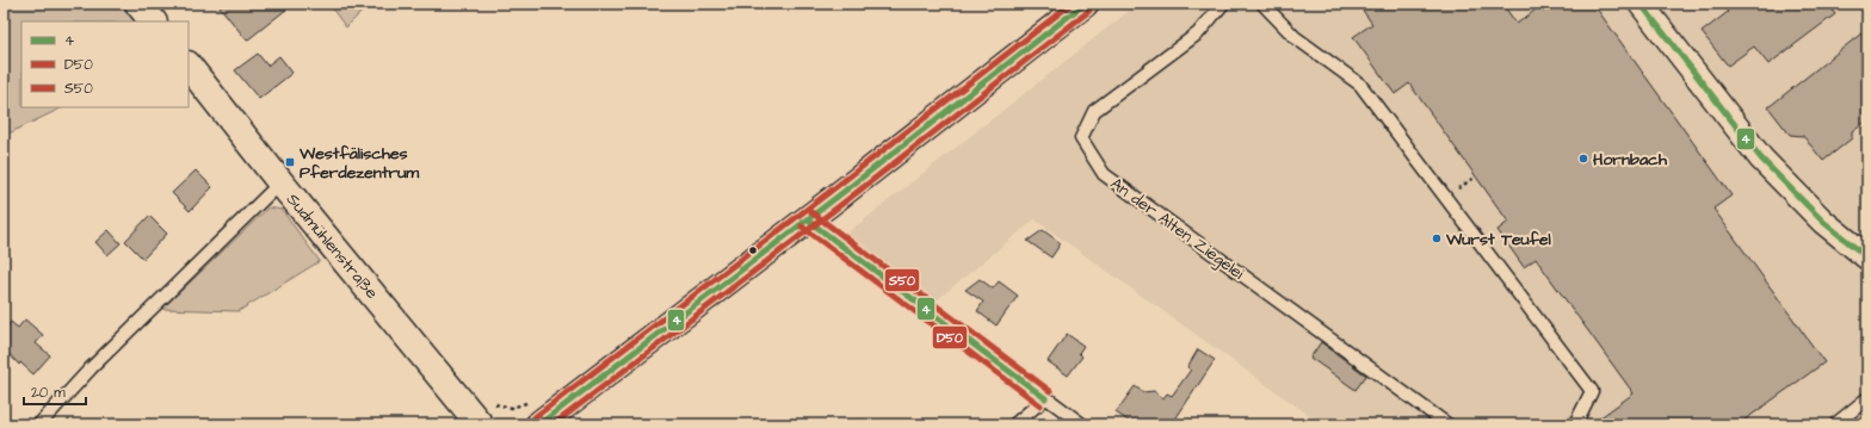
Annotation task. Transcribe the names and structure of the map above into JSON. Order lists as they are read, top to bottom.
{
  "streets": {
    "main road": ["Sudmühlenstraße"],
    "lane": ["An der Alten Ziegelei"]
  },
  "places": {
    "other": ["Hornbach", "Wurst Teufel"],
    "transit": ["Westfälisches Pferdezentrum"]
  },
  "lines": ["transit line 4", "transit line S50", "transit line D50"],
  "legend": ["4", "D50", "S50"],
  "scale_bar": "20 m"
}
